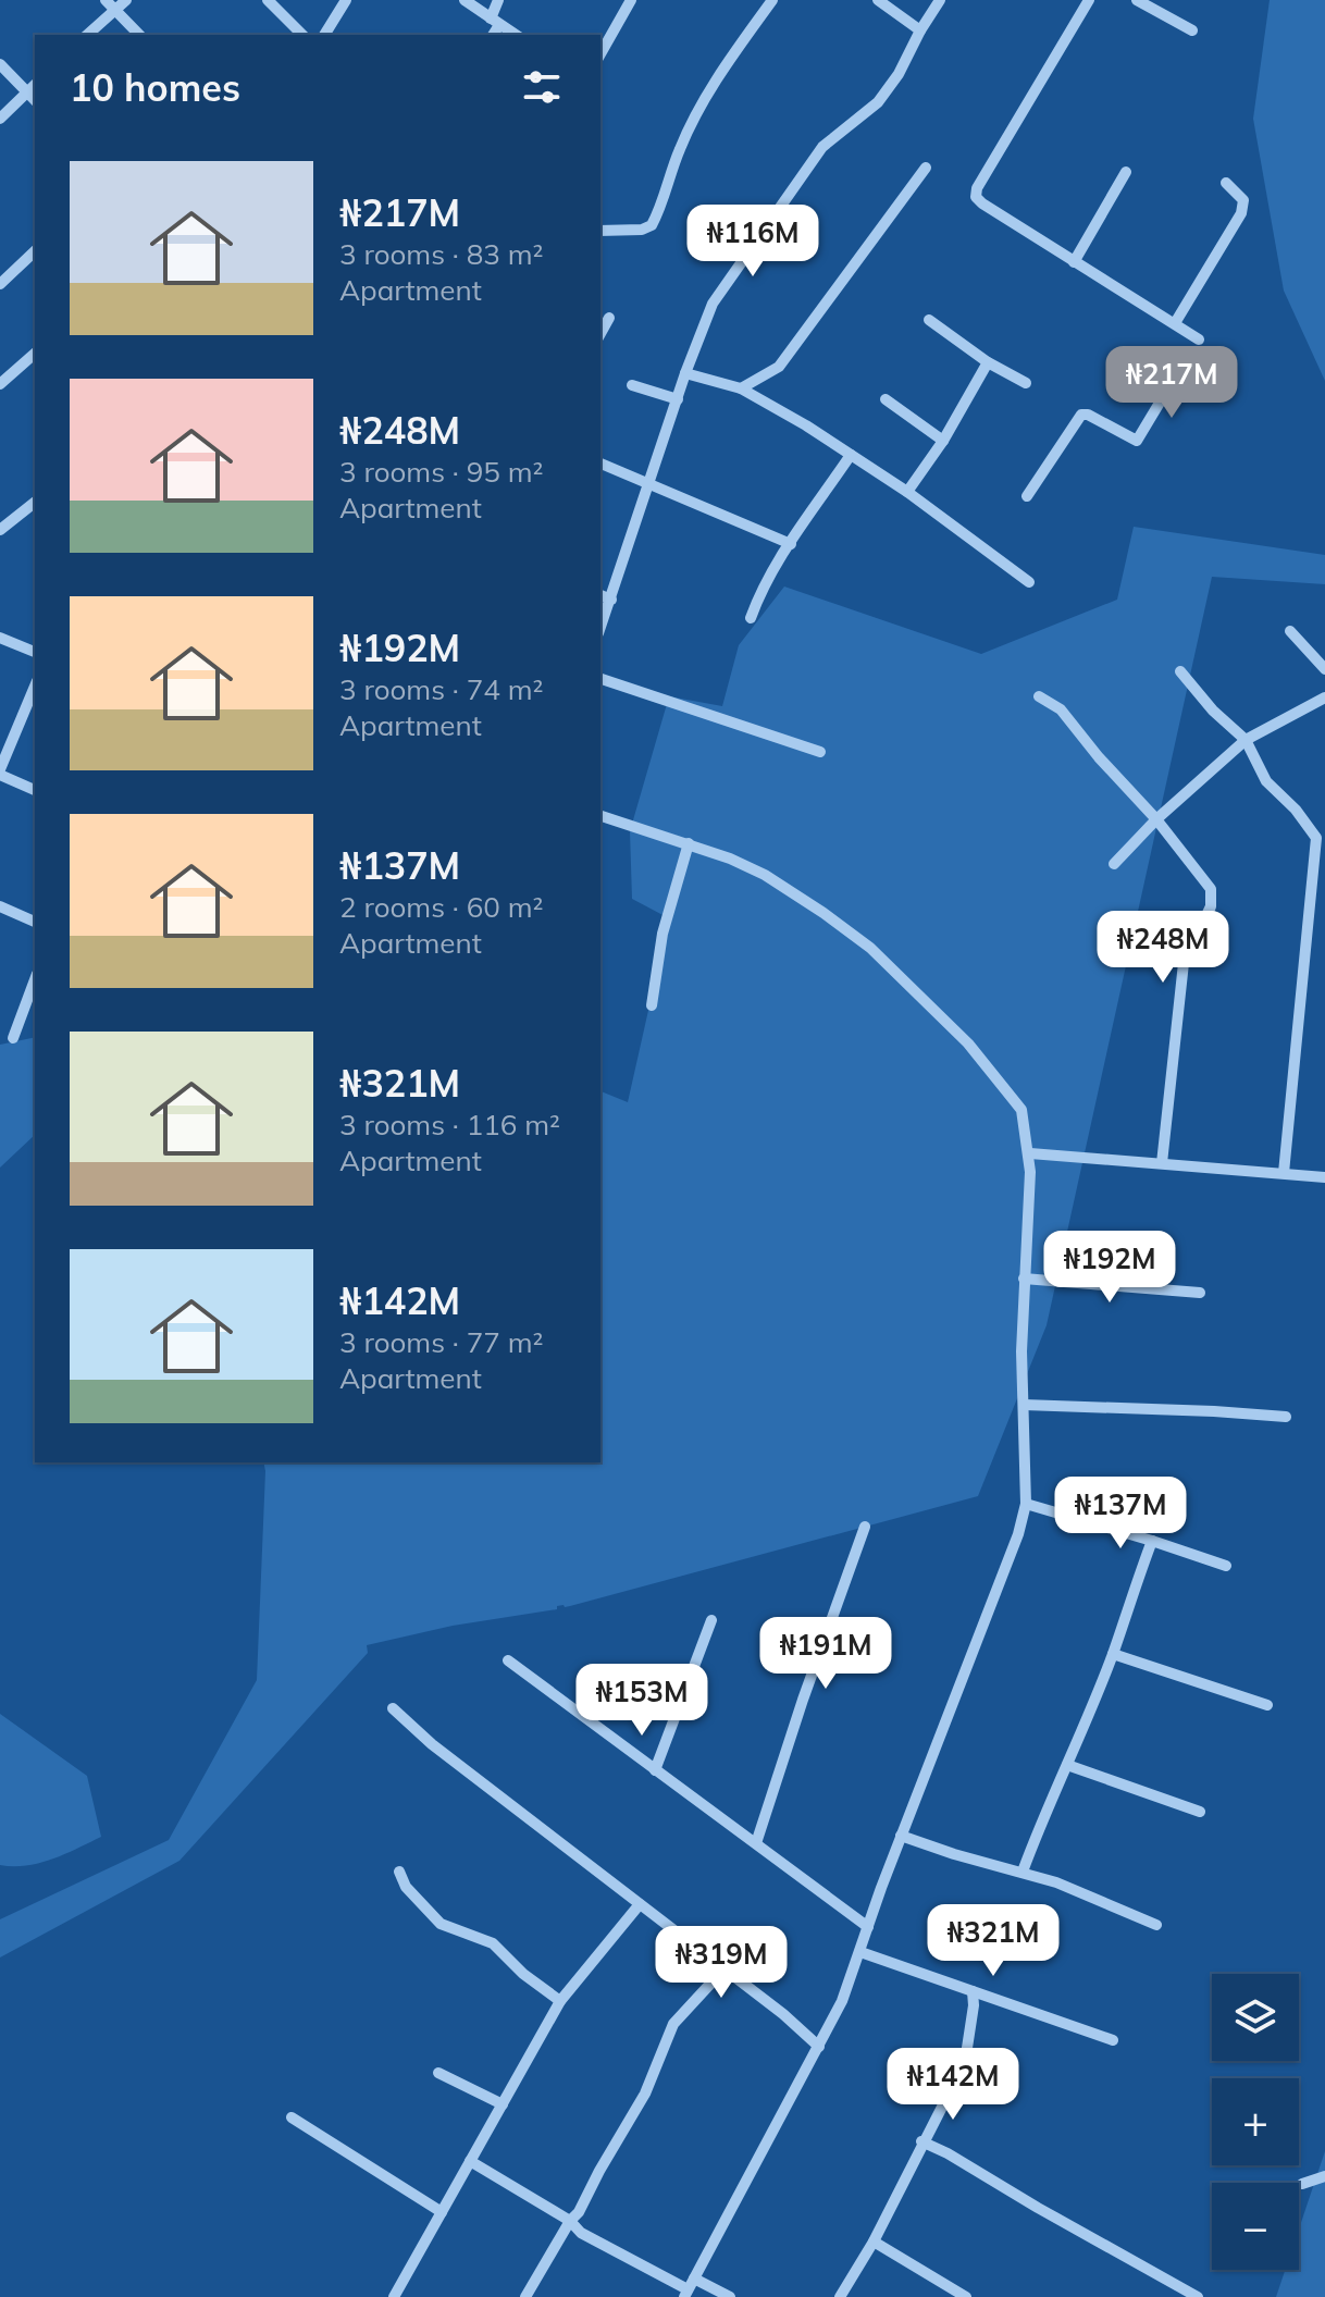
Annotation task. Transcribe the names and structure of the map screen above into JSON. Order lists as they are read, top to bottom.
{
  "page": {
    "heading": "10 homes",
    "list": [
      {
        "name": "₦217M",
        "note": "3 rooms · 83 m² · Apartment"
      },
      {
        "name": "₦248M",
        "note": "3 rooms · 95 m² · Apartment"
      },
      {
        "name": "₦192M",
        "note": "3 rooms · 74 m² · Apartment"
      },
      {
        "name": "₦137M",
        "note": "2 rooms · 60 m² · Apartment"
      },
      {
        "name": "₦321M",
        "note": "3 rooms · 116 m² · Apartment"
      },
      {
        "name": "₦142M",
        "note": "3 rooms · 77 m² · Apartment"
      }
    ],
    "price": [
      "₦116M",
      "₦217M",
      "₦248M",
      "₦192M",
      "₦137M",
      "₦191M",
      "₦153M",
      "₦321M",
      "₦319M",
      "₦142M"
    ],
    "map_buttons": ["+", "−"]
  }
}
